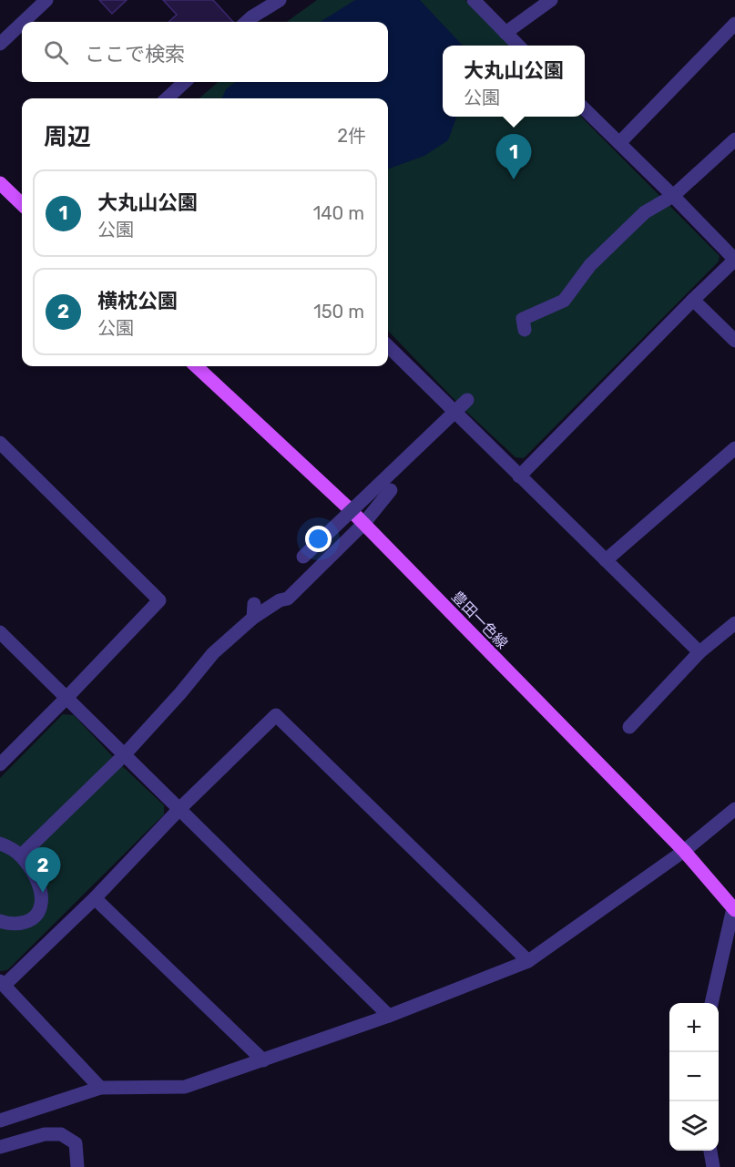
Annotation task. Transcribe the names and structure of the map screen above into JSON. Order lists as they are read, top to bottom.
{
  "streets": {
    "main road": ["豊田一色線"]
  },
  "page": {
    "search": "ここで検索",
    "popup": ["大丸山公園", "公園"],
    "heading": ["周辺", "2件"],
    "pins": ["1", "2"],
    "list": [
      {
        "mark": "1",
        "name": "大丸山公園",
        "note": "公園",
        "value": "140 m"
      },
      {
        "mark": "2",
        "name": "横枕公園",
        "note": "公園",
        "value": "150 m"
      }
    ],
    "map_buttons": ["+", "−"]
  }
}
